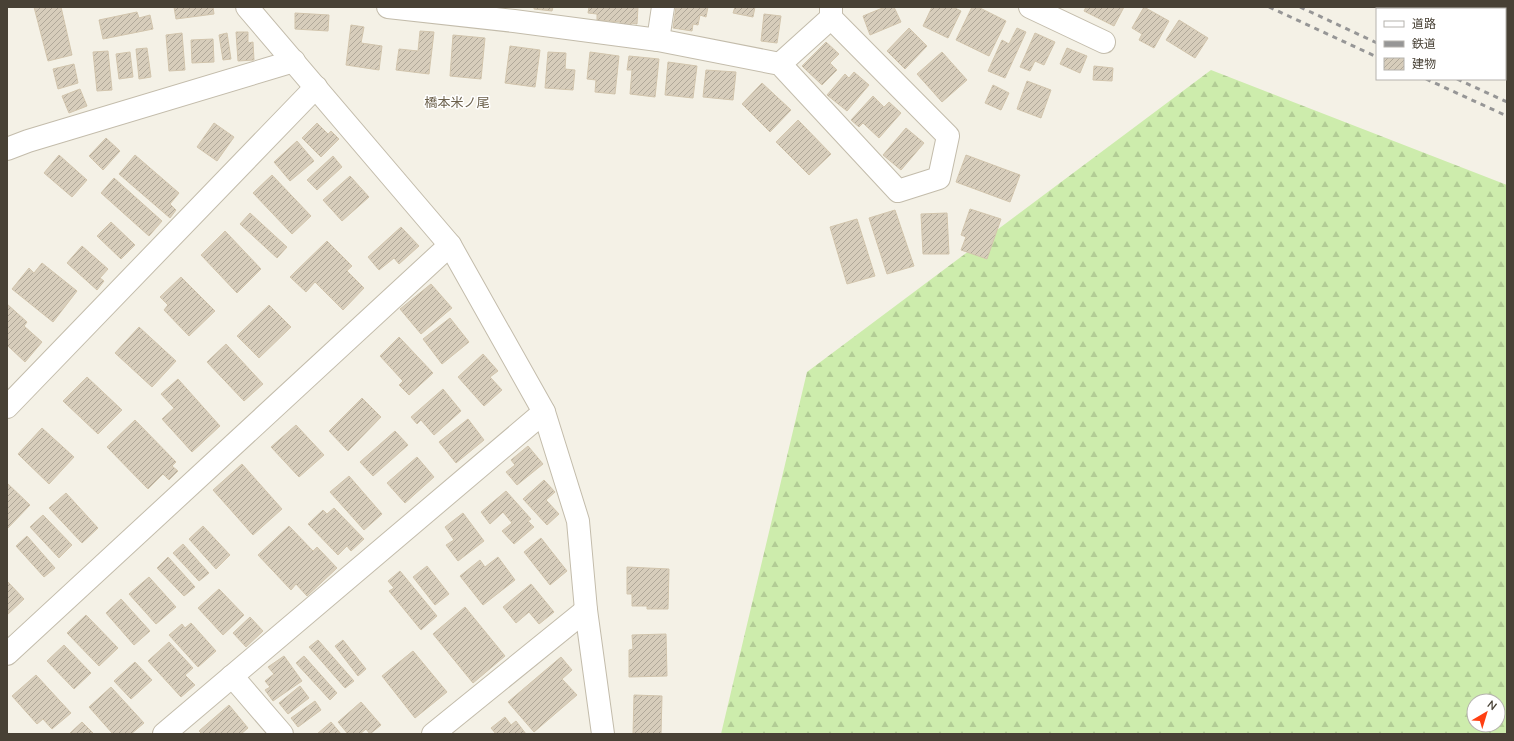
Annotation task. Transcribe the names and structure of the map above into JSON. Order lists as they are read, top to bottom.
{
  "districts": ["橋本米ノ尾"],
  "legend": ["道路", "鉄道", "建物"],
  "north": "top right"
}
